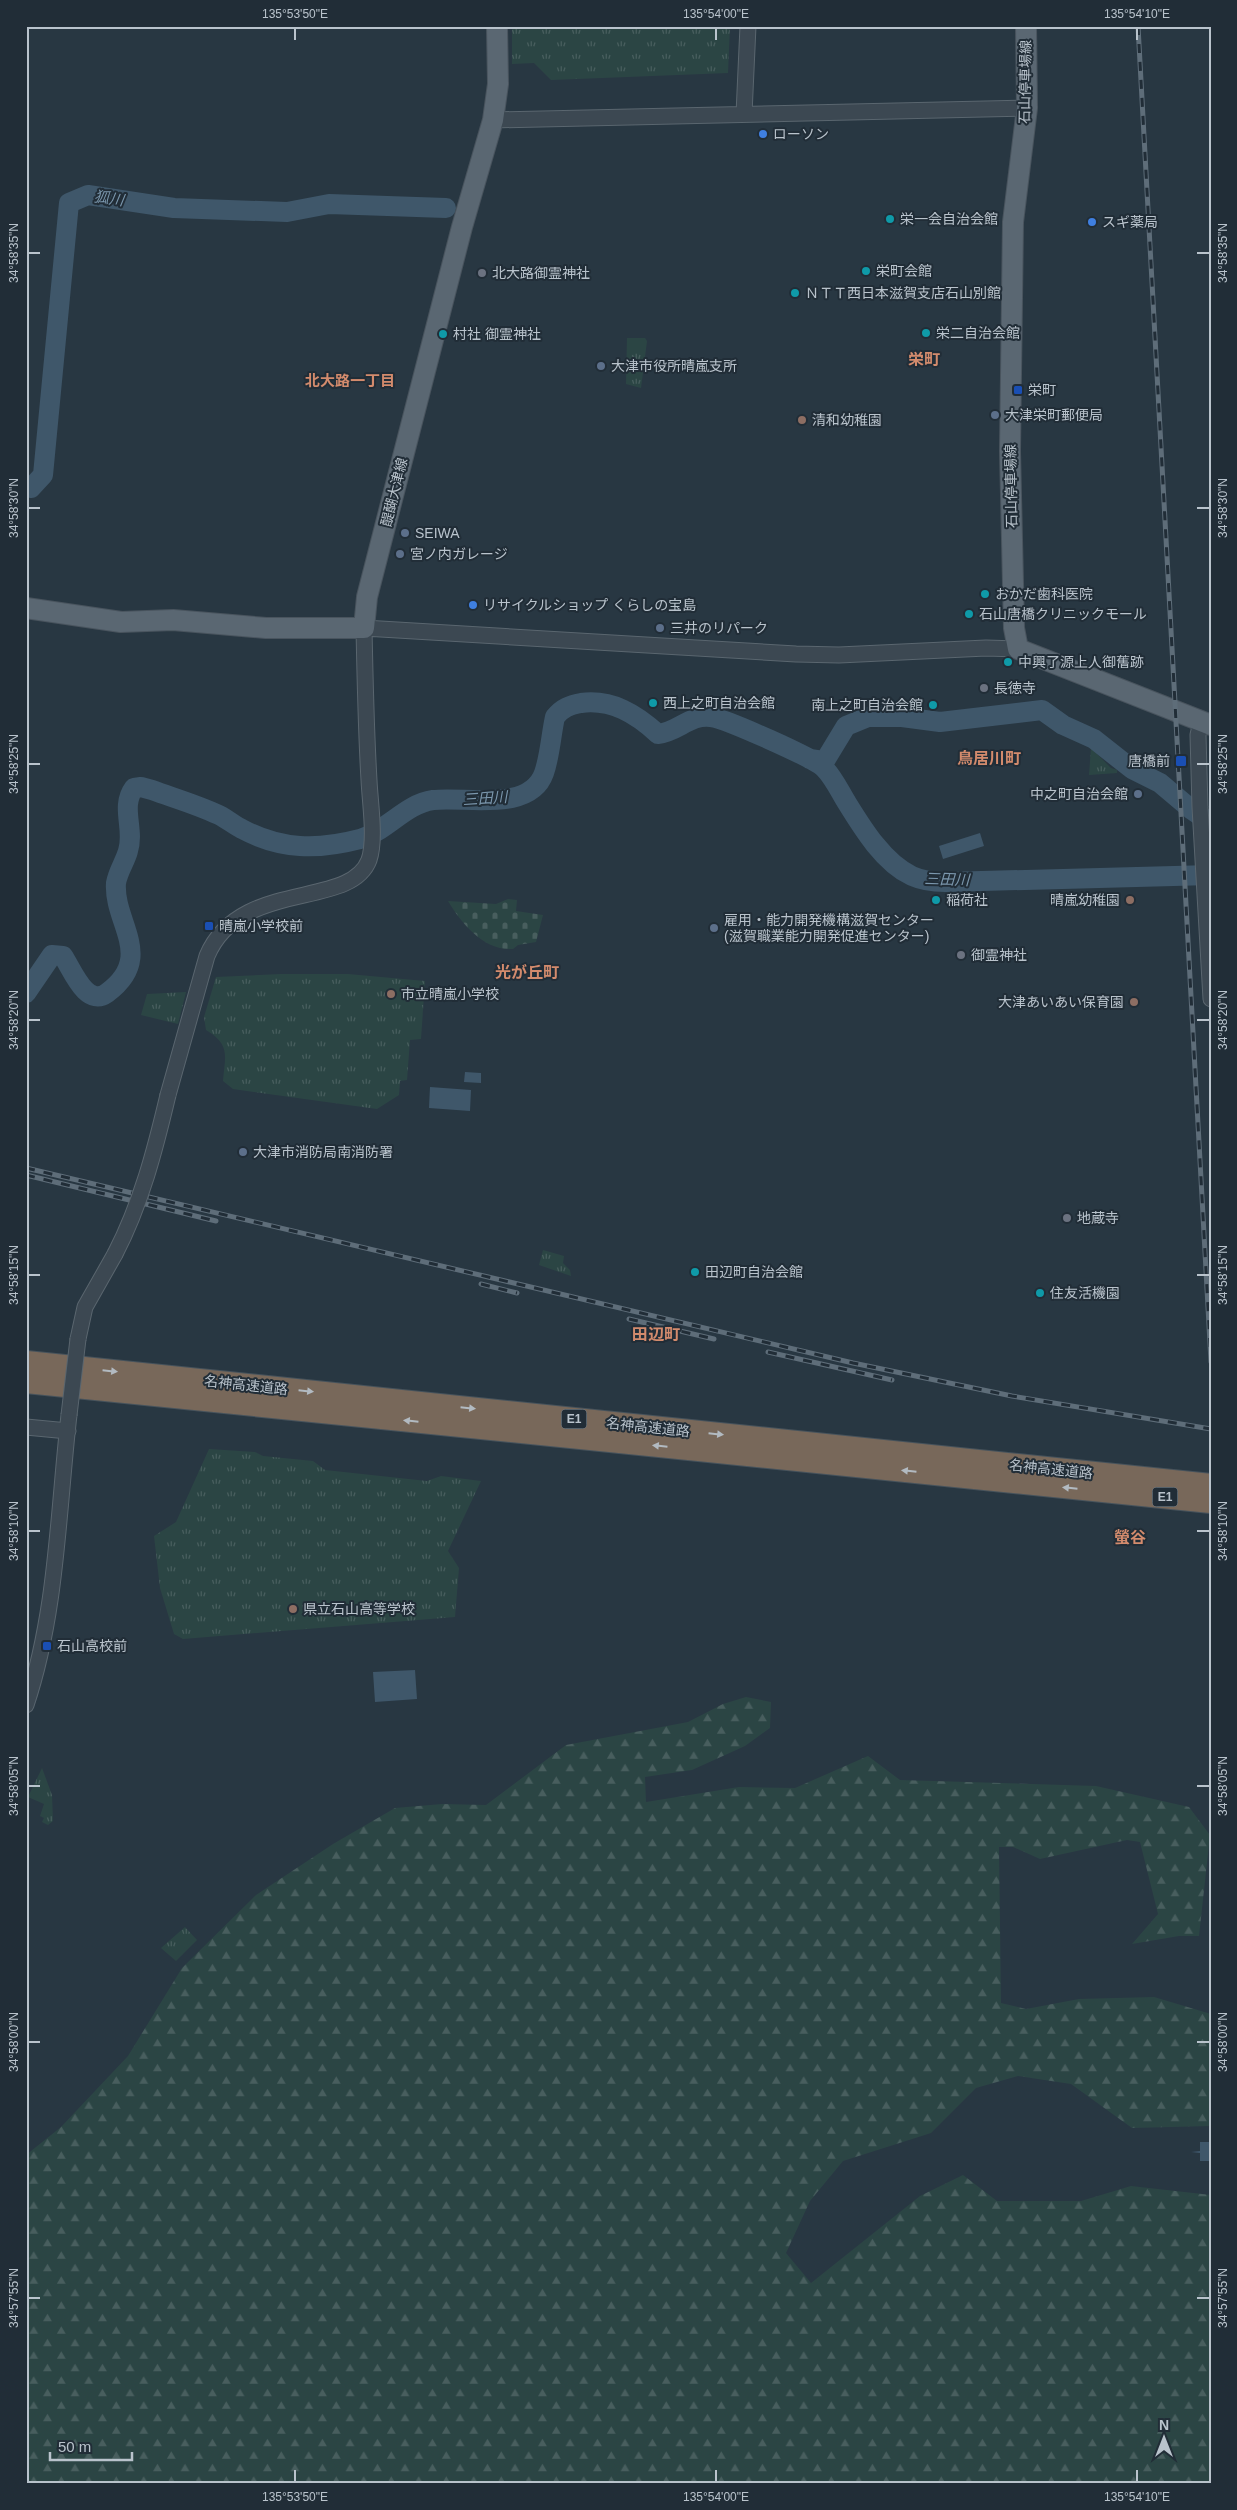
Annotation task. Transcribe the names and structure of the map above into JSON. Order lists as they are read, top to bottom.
{
  "streets": {
    "highway": ["名神高速道路", "E1"],
    "main road": ["石山停車場線", "醍醐大津線"]
  },
  "districts": [
    "栄町",
    "北大路一丁目",
    "鳥居川町",
    "光が丘町",
    "田辺町",
    "螢谷"
  ],
  "water": ["狐川", "三田川"],
  "places": {
    "other": [
      "ローソン",
      "栄一会自治会館",
      "スギ薬局",
      "栄町会館",
      "北大路御霊神社",
      "ＮＴＴ西日本滋賀支店石山別館",
      "栄二自治会館",
      "村社 御霊神社",
      "大津市役所晴嵐支所",
      "大津栄町郵便局",
      "清和幼稚園",
      "SEIWA",
      "宮ノ内ガレージ",
      "おかだ歯科医院",
      "リサイクルショップ くらしの宝島",
      "石山唐橋クリニックモール",
      "三井のリパーク",
      "中興了源上人御𦾔跡",
      "長徳寺",
      "西上之町自治会館",
      "南上之町自治会館",
      "中之町自治会館",
      "稲荷社",
      "晴嵐幼稚園",
      "雇用・能力開発機構滋賀センター (滋賀職業能力開発促進センター)",
      "御霊神社",
      "市立晴嵐小学校",
      "大津あいあい保育園",
      "大津市消防局南消防署",
      "地蔵寺",
      "田辺町自治会館",
      "住友活機園",
      "県立石山高等学校"
    ],
    "transit": [
      "栄町",
      "唐橋前",
      "晴嵐小学校前",
      "石山高校前"
    ]
  },
  "scale_bar": "50 m",
  "north": "top",
  "coordinates": [
    "135°53'50\"E",
    "135°54'00\"E",
    "135°54'10\"E",
    "34°58'35\"N",
    "34°58'30\"N",
    "34°58'25\"N",
    "34°58'20\"N",
    "34°58'15\"N",
    "34°58'10\"N",
    "34°58'05\"N",
    "34°58'00\"N",
    "34°57'55\"N"
  ]
}
